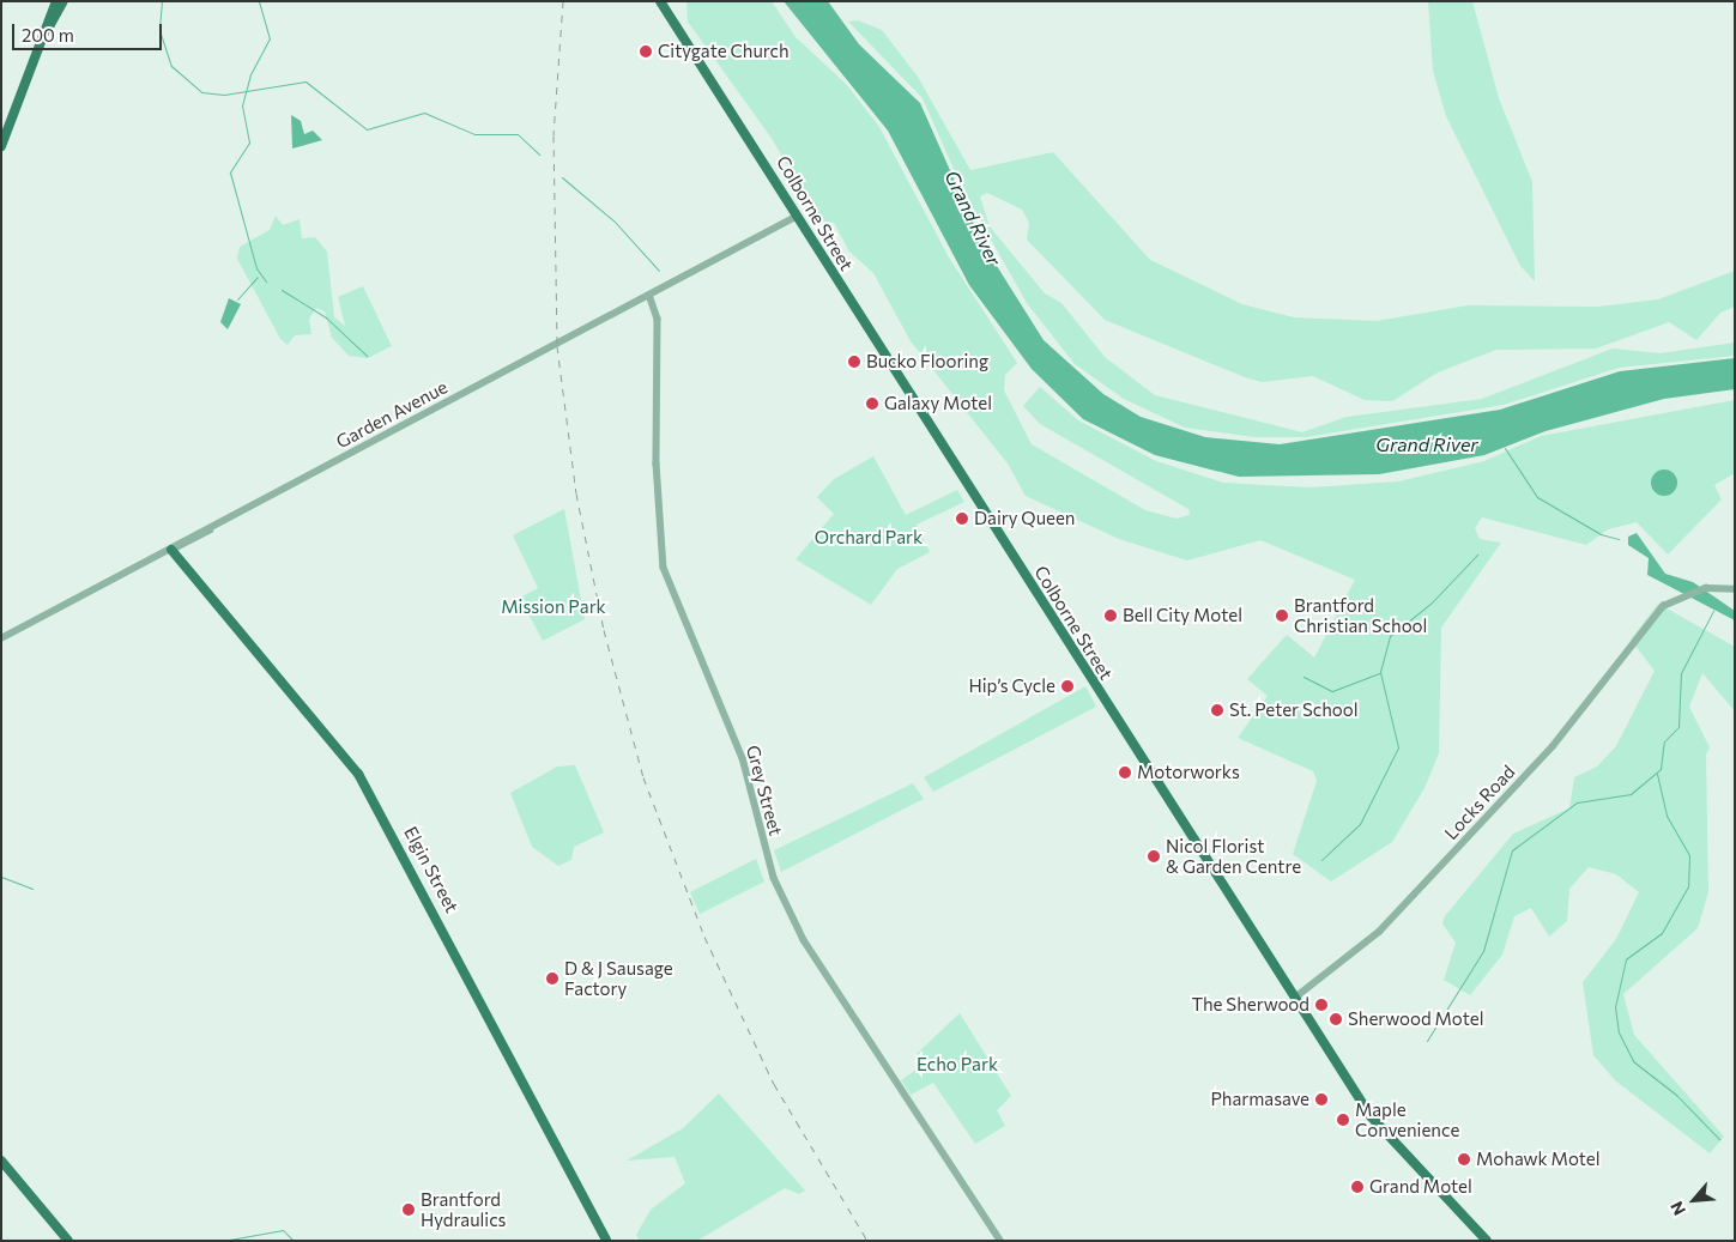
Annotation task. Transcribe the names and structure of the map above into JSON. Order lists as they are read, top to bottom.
{
  "streets": {
    "main road": ["Colborne Street", "Elgin Street"],
    "street": ["Garden Avenue", "Grey Street", "Locks Road"]
  },
  "crossings": [
    ["Colborne Street", "Garden Avenue"],
    ["Colborne Street", "Locks Road"],
    ["Garden Avenue", "Grey Street"],
    ["Garden Avenue", "Elgin Street"]
  ],
  "water": ["Grand River"],
  "parks": ["Orchard Park", "Mission Park", "Echo Park"],
  "places": [
    "Citygate Church",
    "Bucko Flooring",
    "Galaxy Motel",
    "Dairy Queen",
    "Bell City Motel",
    "Brantford Christian School",
    "Hip’s Cycle",
    "St. Peter School",
    "Motorworks",
    "Nicol Florist & Garden Centre",
    "D & J Sausage Factory",
    "The Sherwood",
    "Sherwood Motel",
    "Pharmasave",
    "Maple Convenience",
    "Mohawk Motel",
    "Grand Motel",
    "Brantford Hydraulics"
  ],
  "scale_bar": "200 m",
  "north": "bottom left"
}
